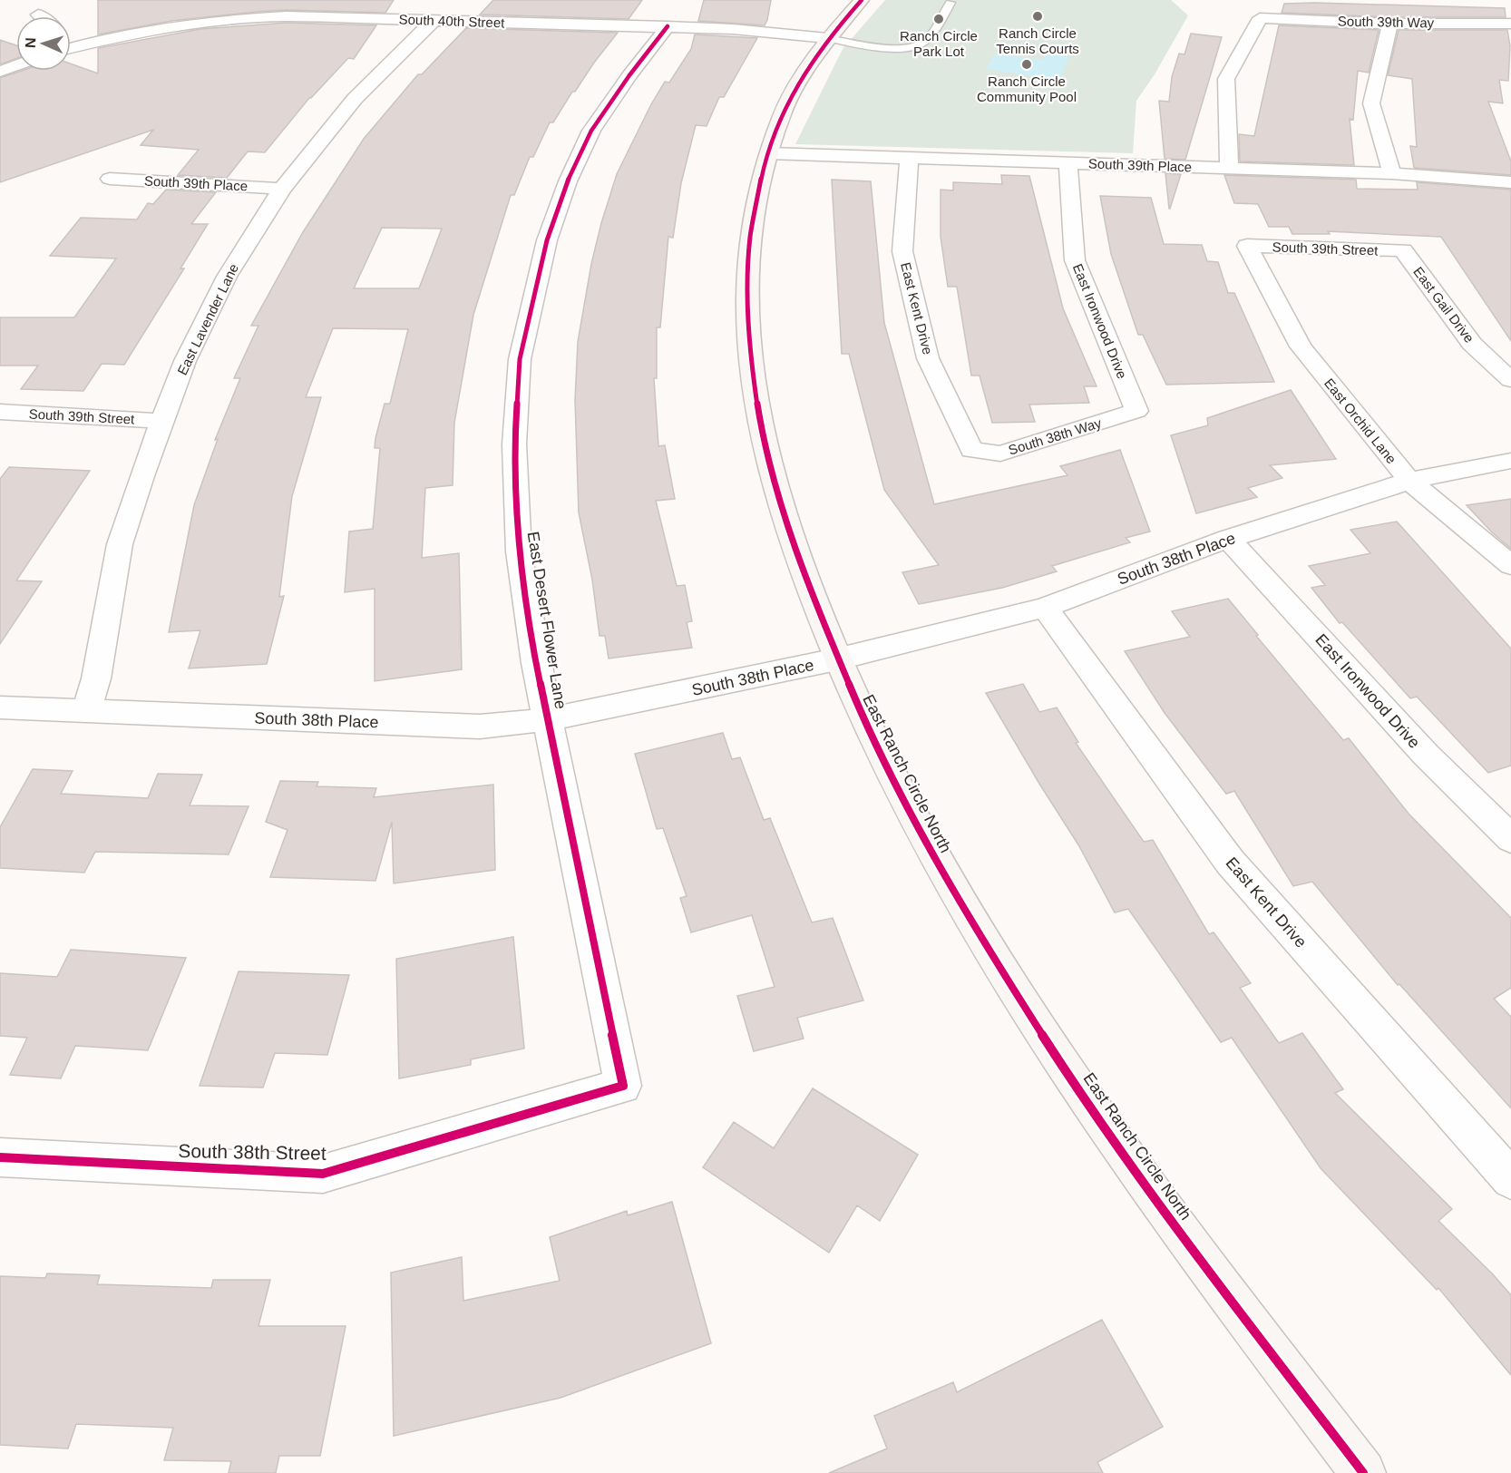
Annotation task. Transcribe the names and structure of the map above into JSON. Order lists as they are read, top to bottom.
{
  "streets": {
    "street": [
      "South 40th Street",
      "South 39th Way",
      "South 39th Place",
      "South 39th Street",
      "East Gail Drive",
      "East Kent Drive",
      "East Lavender Lane",
      "East Ironwood Drive",
      "East Orchid Lane",
      "South 38th Way",
      "South 38th Place",
      "East Desert Flower Lane",
      "East Ranch Circle North",
      "South 38th Street"
    ]
  },
  "crossings": [
    ["South 40th Street", "East Lavender Lane"],
    ["South 40th Street", "East Desert Flower Lane"],
    ["South 40th Street", "East Ranch Circle North"],
    ["South 39th Way", "South 39th Place"],
    ["South 39th Place", "East Kent Drive"],
    ["South 39th Place", "East Lavender Lane"],
    ["South 39th Place", "East Ironwood Drive"],
    ["South 39th Place", "East Ranch Circle North"],
    ["South 39th Street", "East Gail Drive"],
    ["South 39th Street", "East Lavender Lane"],
    ["South 39th Street", "East Orchid Lane"],
    ["East Kent Drive", "South 38th Way"],
    ["East Kent Drive", "South 38th Place"],
    ["East Lavender Lane", "South 38th Place"],
    ["East Ironwood Drive", "South 38th Way"],
    ["East Ironwood Drive", "South 38th Place"],
    ["East Orchid Lane", "South 38th Place"],
    ["South 38th Place", "East Desert Flower Lane"],
    ["South 38th Place", "East Ranch Circle North"],
    ["East Desert Flower Lane", "South 38th Street"]
  ],
  "places": ["Ranch Circle Tennis Courts", "Ranch Circle Park Lot", "Ranch Circle Community Pool"],
  "north": "left"
}
